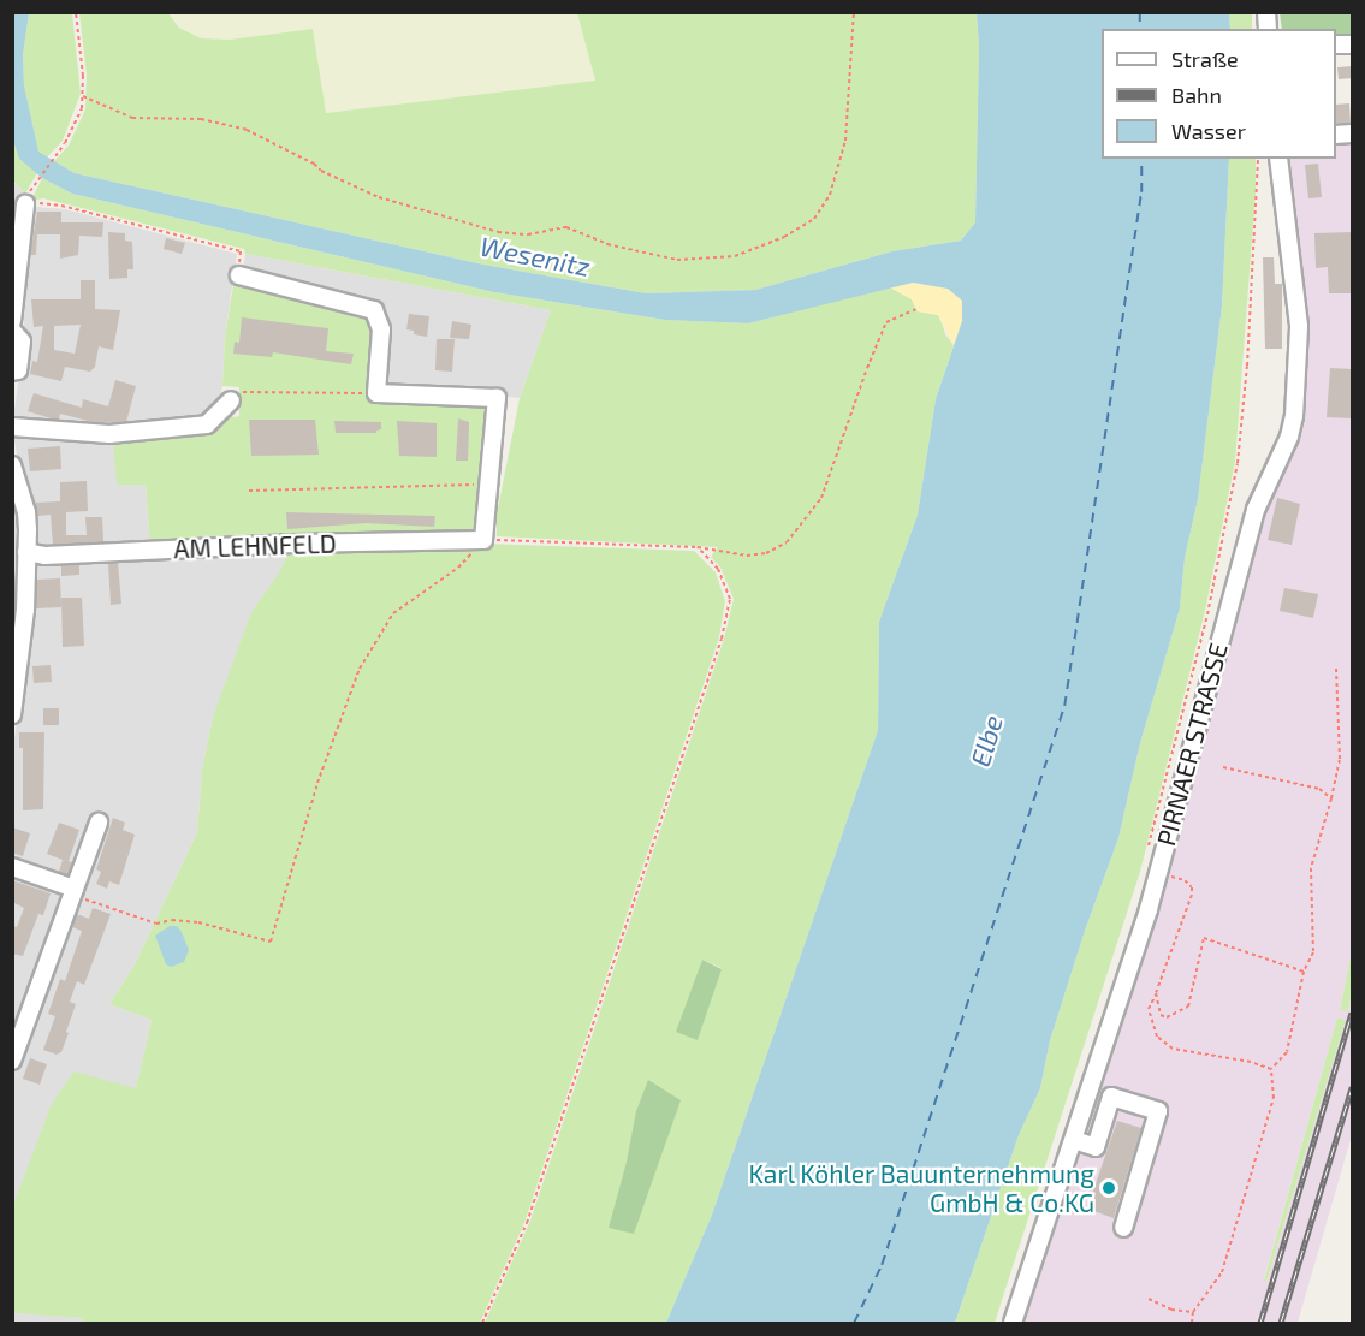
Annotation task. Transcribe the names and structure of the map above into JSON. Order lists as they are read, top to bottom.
{
  "streets": {
    "street": ["AM LEHNFELD", "PIRNAER STRASSE"]
  },
  "water": ["Wesenitz", "Elbe"],
  "places": ["Karl Köhler Bauunternehmung GmbH & Co.KG"],
  "legend": ["Straße", "Bahn", "Wasser"]
}
